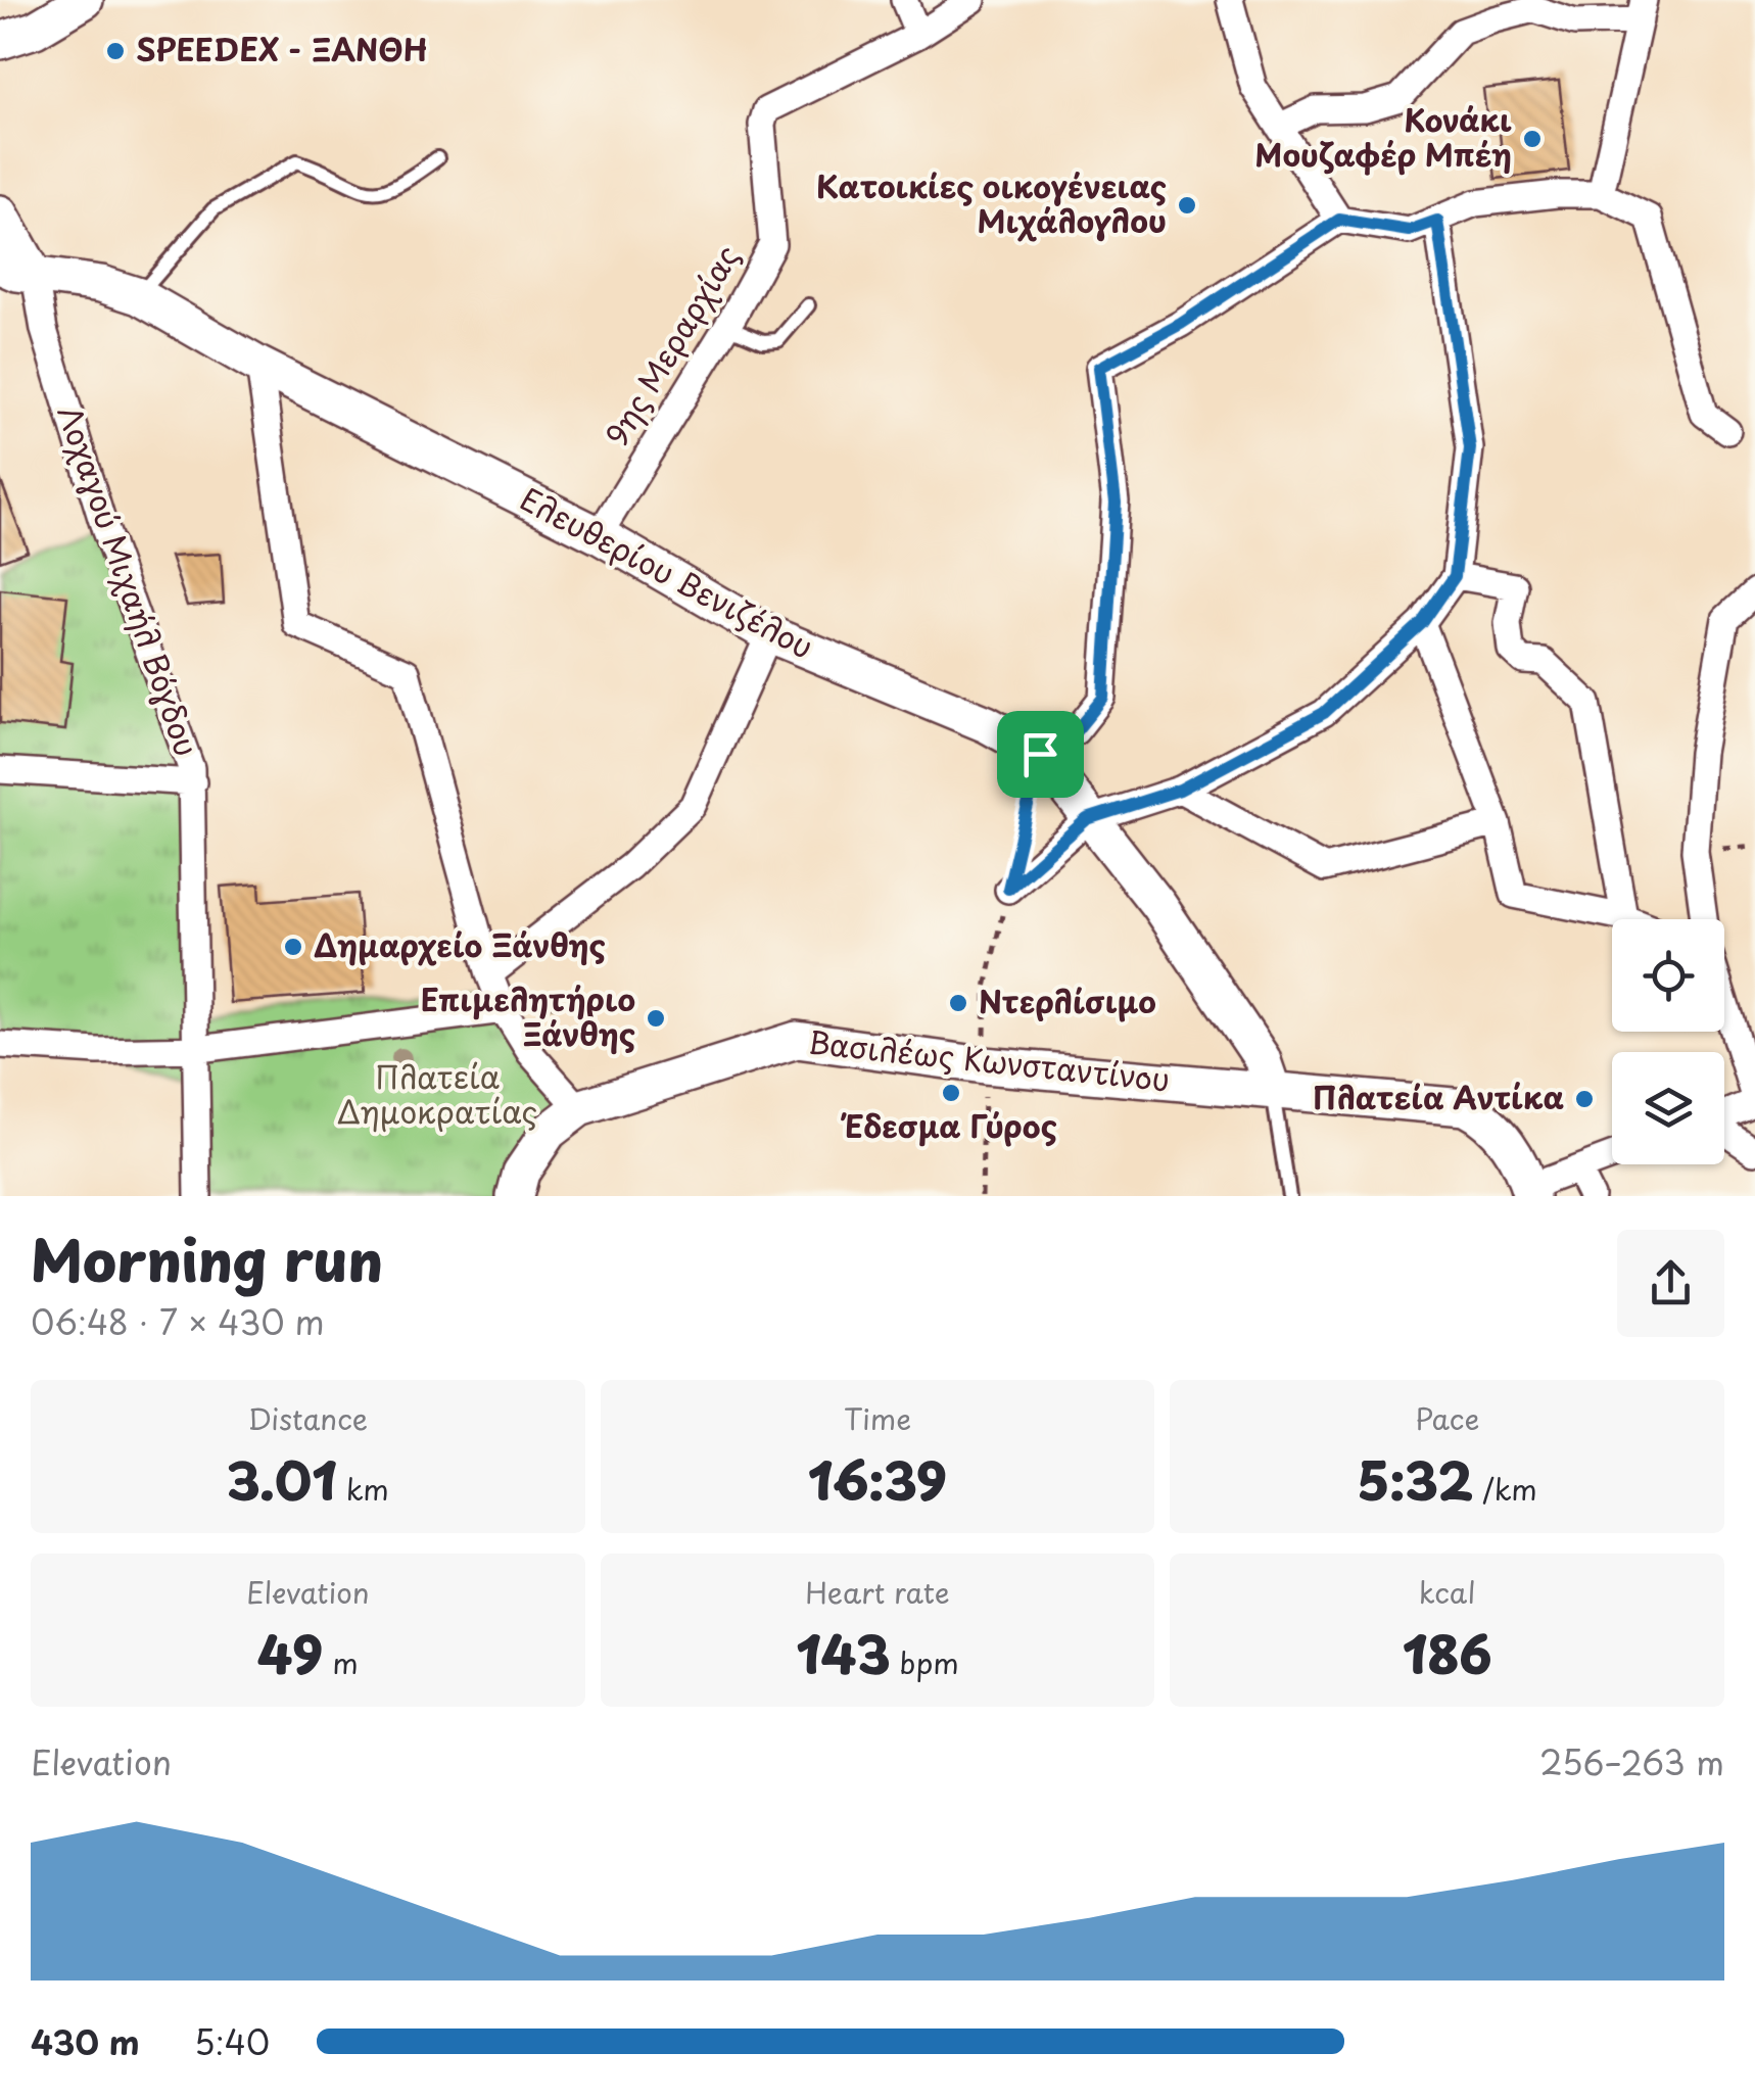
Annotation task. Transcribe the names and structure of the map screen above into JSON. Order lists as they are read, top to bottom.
{
  "streets": {
    "street": [
      "9ης Μεραρχίας",
      "Ελευθερίου Βενιζέλου",
      "Λοχαγού Μιχαήλ Βόγδου",
      "Βασιλέως Κωνσταντίνου"
    ]
  },
  "crossings": [
    ["9ης Μεραρχίας", "Ελευθερίου Βενιζέλου"],
    ["Ελευθερίου Βενιζέλου", "Λοχαγού Μιχαήλ Βόγδου"],
    ["Ελευθερίου Βενιζέλου", "Βασιλέως Κωνσταντίνου"]
  ],
  "parks": ["Πλατεία Δημοκρατίας"],
  "places": [
    "SPEEDEX - ΞΑΝΘΗ",
    "Κονάκι Μουζαφέρ Μπέη",
    "Κατοικίες οικογένειας Μιχάλογλου",
    "Δημαρχείο Ξάνθης",
    "Ντερλίσιμο",
    "Επιμελητήριο Ξάνθης",
    "Έδεσμα Γύρος",
    "Πλατεία Αντίκα"
  ],
  "page": {
    "heading": ["Morning run", "06:48 · 7 × 430 m"],
    "stats": [
      ["Distance", "3.01 km"],
      ["Time", "16:39"],
      ["Pace", "5:32 /km"],
      ["Elevation", "49 m"],
      ["Heart rate", "143 bpm"],
      ["kcal", "186"]
    ],
    "chart": ["Elevation", "256–263 m"],
    "list": [
      {
        "name": "430 m",
        "note": "5:40"
      }
    ]
  }
}
